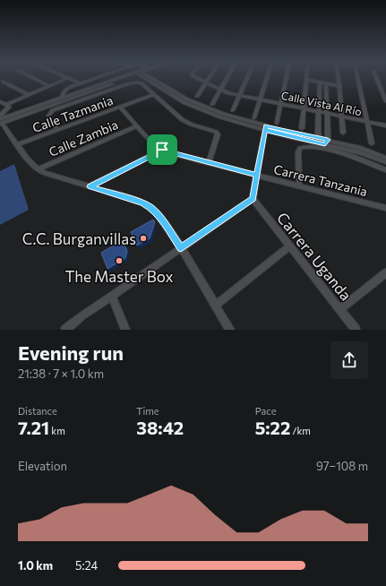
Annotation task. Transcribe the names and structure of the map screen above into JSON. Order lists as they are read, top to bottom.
{
  "streets": {
    "street": [
      "Calle Vista Al Río",
      "Calle Tazmania",
      "Calle Zambia",
      "Carrera Tanzania",
      "Carrera Uganda"
    ]
  },
  "crossings": [
    ["Calle Tazmania", "Carrera Tanzania"],
    ["Calle Zambia", "Carrera Tanzania"]
  ],
  "places": ["C.C. Burganvillas", "The Master Box"],
  "page": {
    "heading": ["Evening run", "21:38 · 7 × 1.0 km"],
    "stats": [
      ["Distance", "7.21 km"],
      ["Time", "38:42"],
      ["Pace", "5:22 /km"]
    ],
    "chart": ["Elevation", "97–108 m"],
    "list": [
      {
        "name": "1.0 km",
        "note": "5:24"
      }
    ]
  }
}
